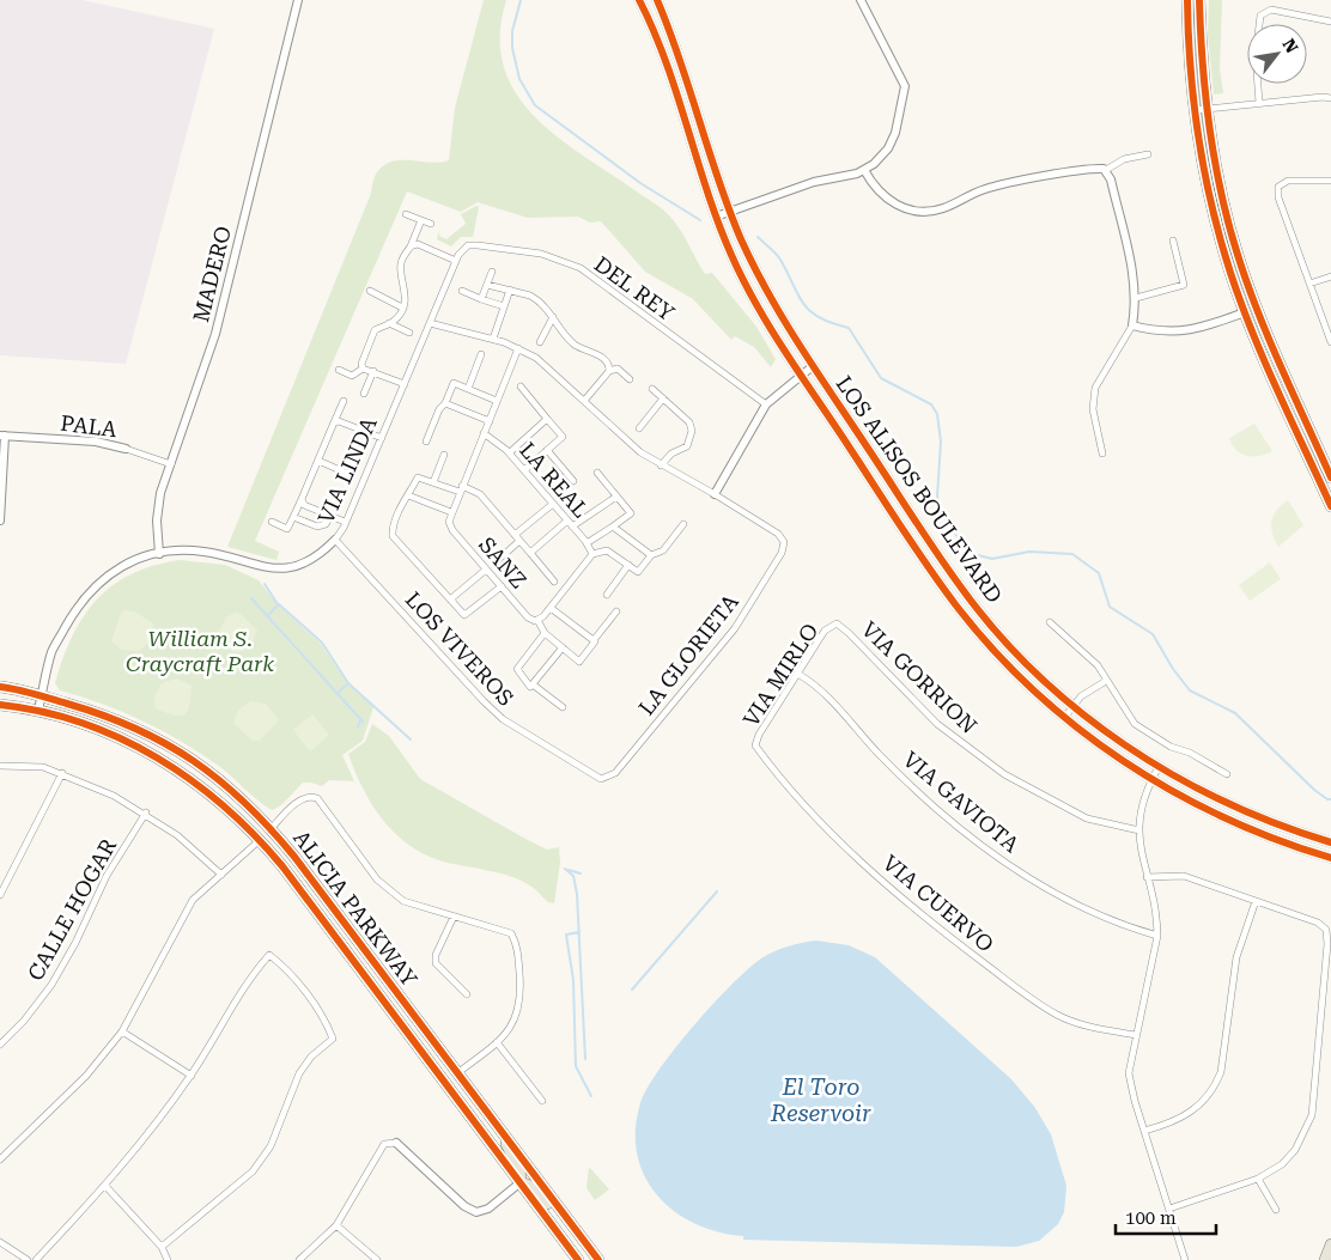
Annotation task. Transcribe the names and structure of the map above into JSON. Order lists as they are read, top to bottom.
{
  "streets": {
    "main road": ["LOS ALISOS BOULEVARD", "ALICIA PARKWAY"],
    "street": [
      "MADERO",
      "DEL REY",
      "PALA",
      "VIA LINDA",
      "LA REAL",
      "SANZ",
      "LOS VIVEROS",
      "LA GLORIETA",
      "VIA MIRLO",
      "VIA GORRION",
      "VIA GAVIOTA",
      "VIA CUERVO",
      "CALLE HOGAR"
    ]
  },
  "crossings": [
    ["MADERO", "PALA"],
    ["MADERO", "VIA LINDA"],
    ["DEL REY", "VIA LINDA"],
    ["VIA LINDA", "LOS VIVEROS"],
    ["VIA LINDA", "ALICIA PARKWAY"],
    ["LOS VIVEROS", "LA GLORIETA"],
    ["VIA MIRLO", "VIA GORRION"],
    ["VIA MIRLO", "VIA GAVIOTA"],
    ["VIA MIRLO", "VIA CUERVO"]
  ],
  "water": ["El Toro Reservoir"],
  "parks": ["William S. Craycraft Park"],
  "scale_bar": "100 m",
  "north": "top right"
}
